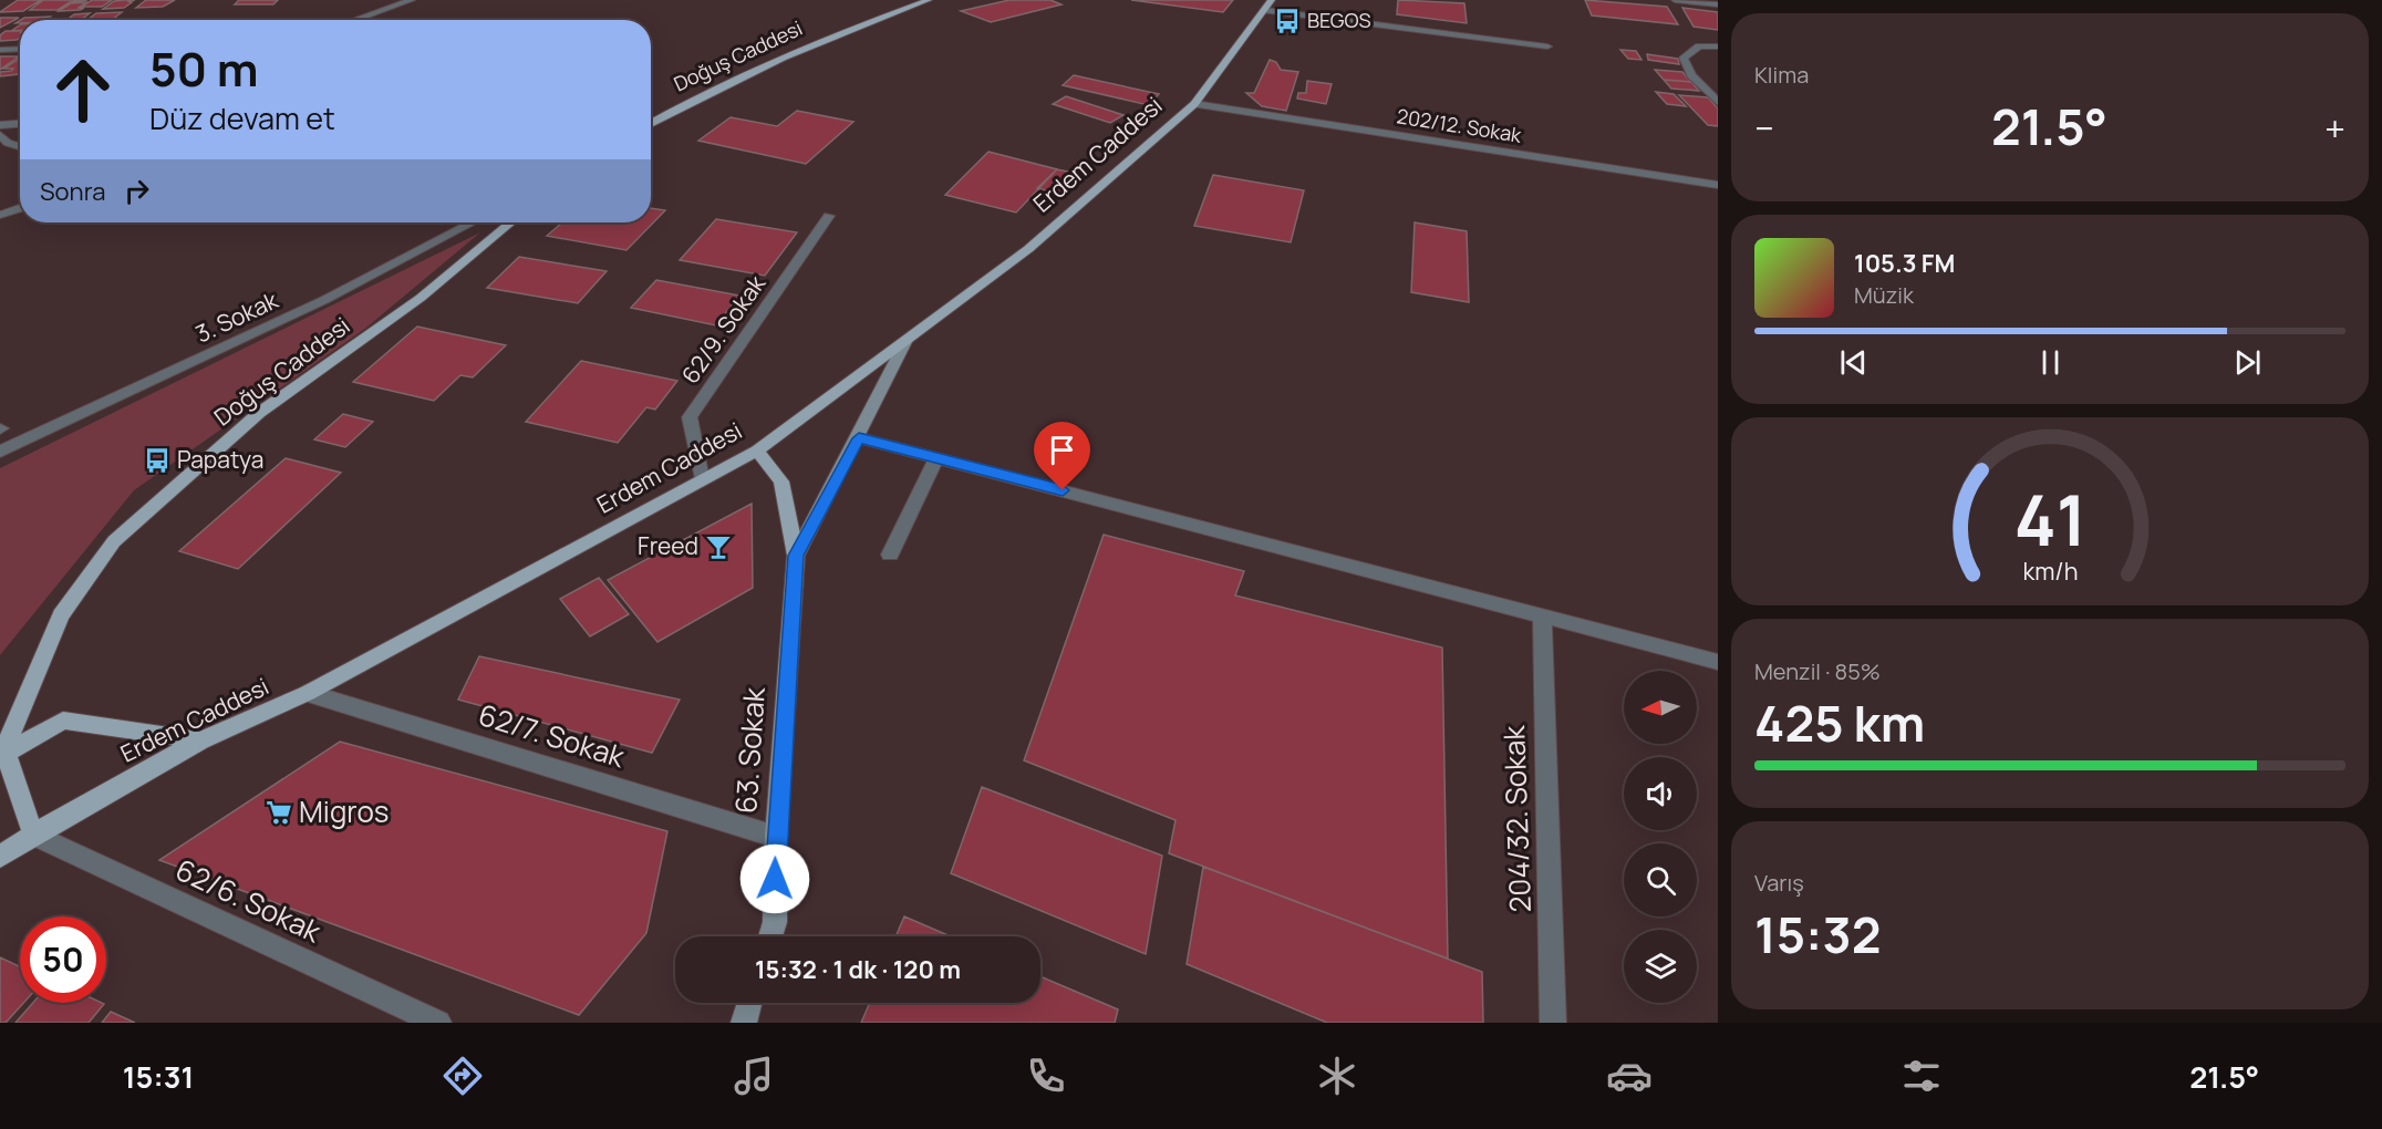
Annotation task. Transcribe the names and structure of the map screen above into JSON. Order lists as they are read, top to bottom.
{
  "streets": {
    "main road": ["Doğuş Caddesi", "Erdem Caddesi", "63. Sokak"],
    "street": [
      "202/12. Sokak",
      "3. Sokak",
      "62/9. Sokak",
      "62/7. Sokak",
      "204/32. Sokak",
      "62/6. Sokak"
    ]
  },
  "crossings": [
    ["202/12. Sokak", "Erdem Caddesi"],
    ["Erdem Caddesi", "62/9. Sokak"],
    ["Erdem Caddesi", "62/7. Sokak"],
    ["Erdem Caddesi", "62/6. Sokak"],
    ["62/7. Sokak", "63. Sokak"]
  ],
  "places": {
    "bus stop": ["BEGOS", "Papatya"],
    "bar": ["Freed"],
    "supermarket": ["Migros"]
  },
  "north": "left",
  "page": {
    "tile": [
      "Klima",
      ["Menzil · 85%", "425 km"],
      ["Varış", "15:32"]
    ],
    "turn": ["50 m", "Düz devam et"],
    "heat": ["−", "21.5°", "+"],
    "then": "Sonra",
    "song": ["105.3 FM", "Müzik"],
    "limit": "50",
    "trip": "15:32 · 1 dk · 120 m",
    "tabs": ["15:31", "21.5°"],
    "gauge": ["41", "km/h"]
  }
}
